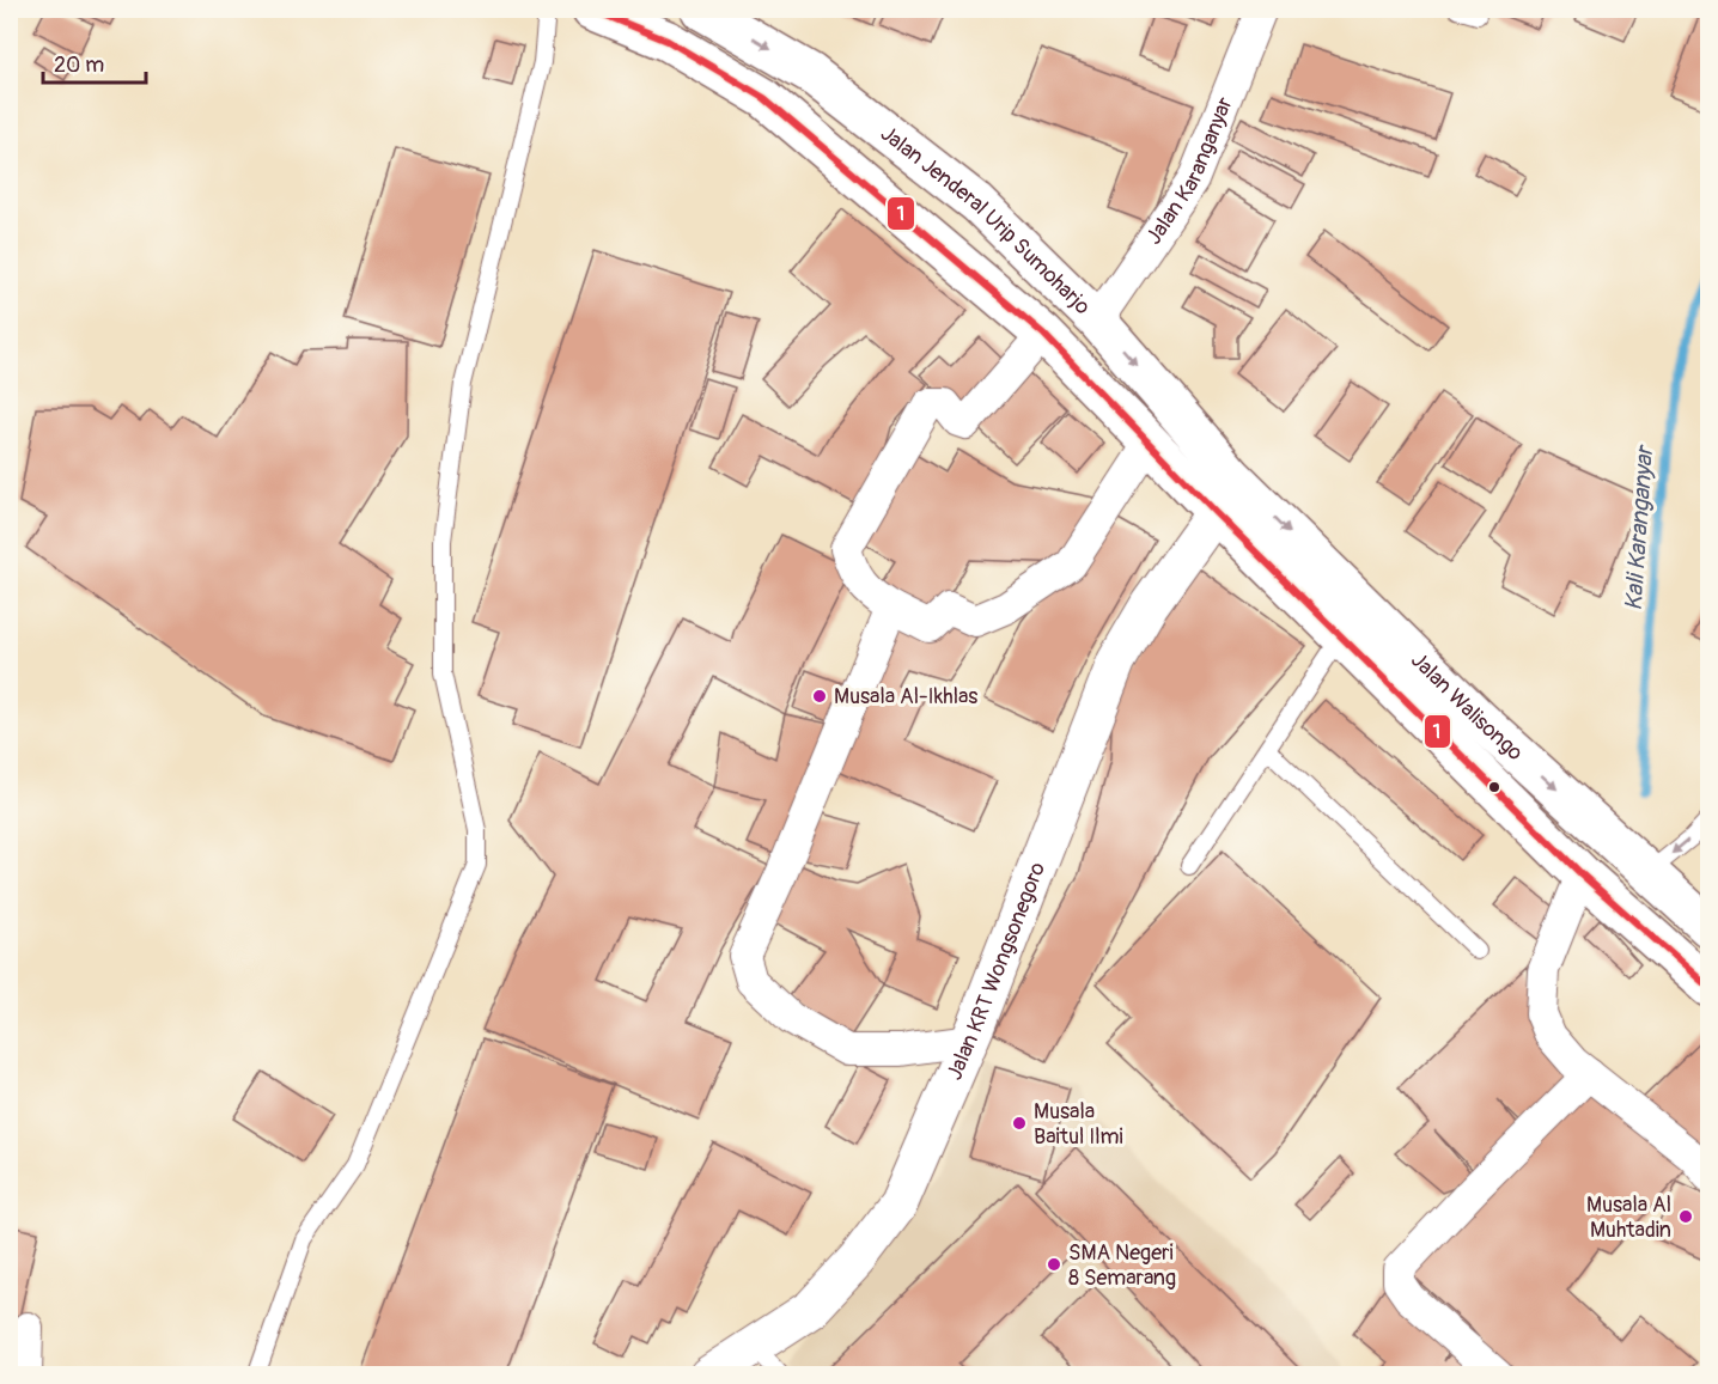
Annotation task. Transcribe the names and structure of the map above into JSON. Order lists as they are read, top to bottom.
{
  "streets": {
    "highway": ["Jalan Jenderal Urip Sumoharjo", "Jalan Walisongo"],
    "street": ["Jalan Karanganyar", "Jalan KRT Wongsonegoro"]
  },
  "crossings": [
    ["Jalan Karanganyar", "Jalan Jenderal Urip Sumoharjo"],
    ["Jalan Jenderal Urip Sumoharjo", "Jalan Walisongo"],
    ["Jalan Walisongo", "Jalan KRT Wongsonegoro"]
  ],
  "water": ["Kali Karanganyar"],
  "places": [
    "Musala Al-Ikhlas",
    "Musala Baitul Ilmi",
    "Musala Al Muhtadin",
    "SMA Negeri 8 Semarang"
  ],
  "lines": ["transit line 1"],
  "scale_bar": "20 m"
}
